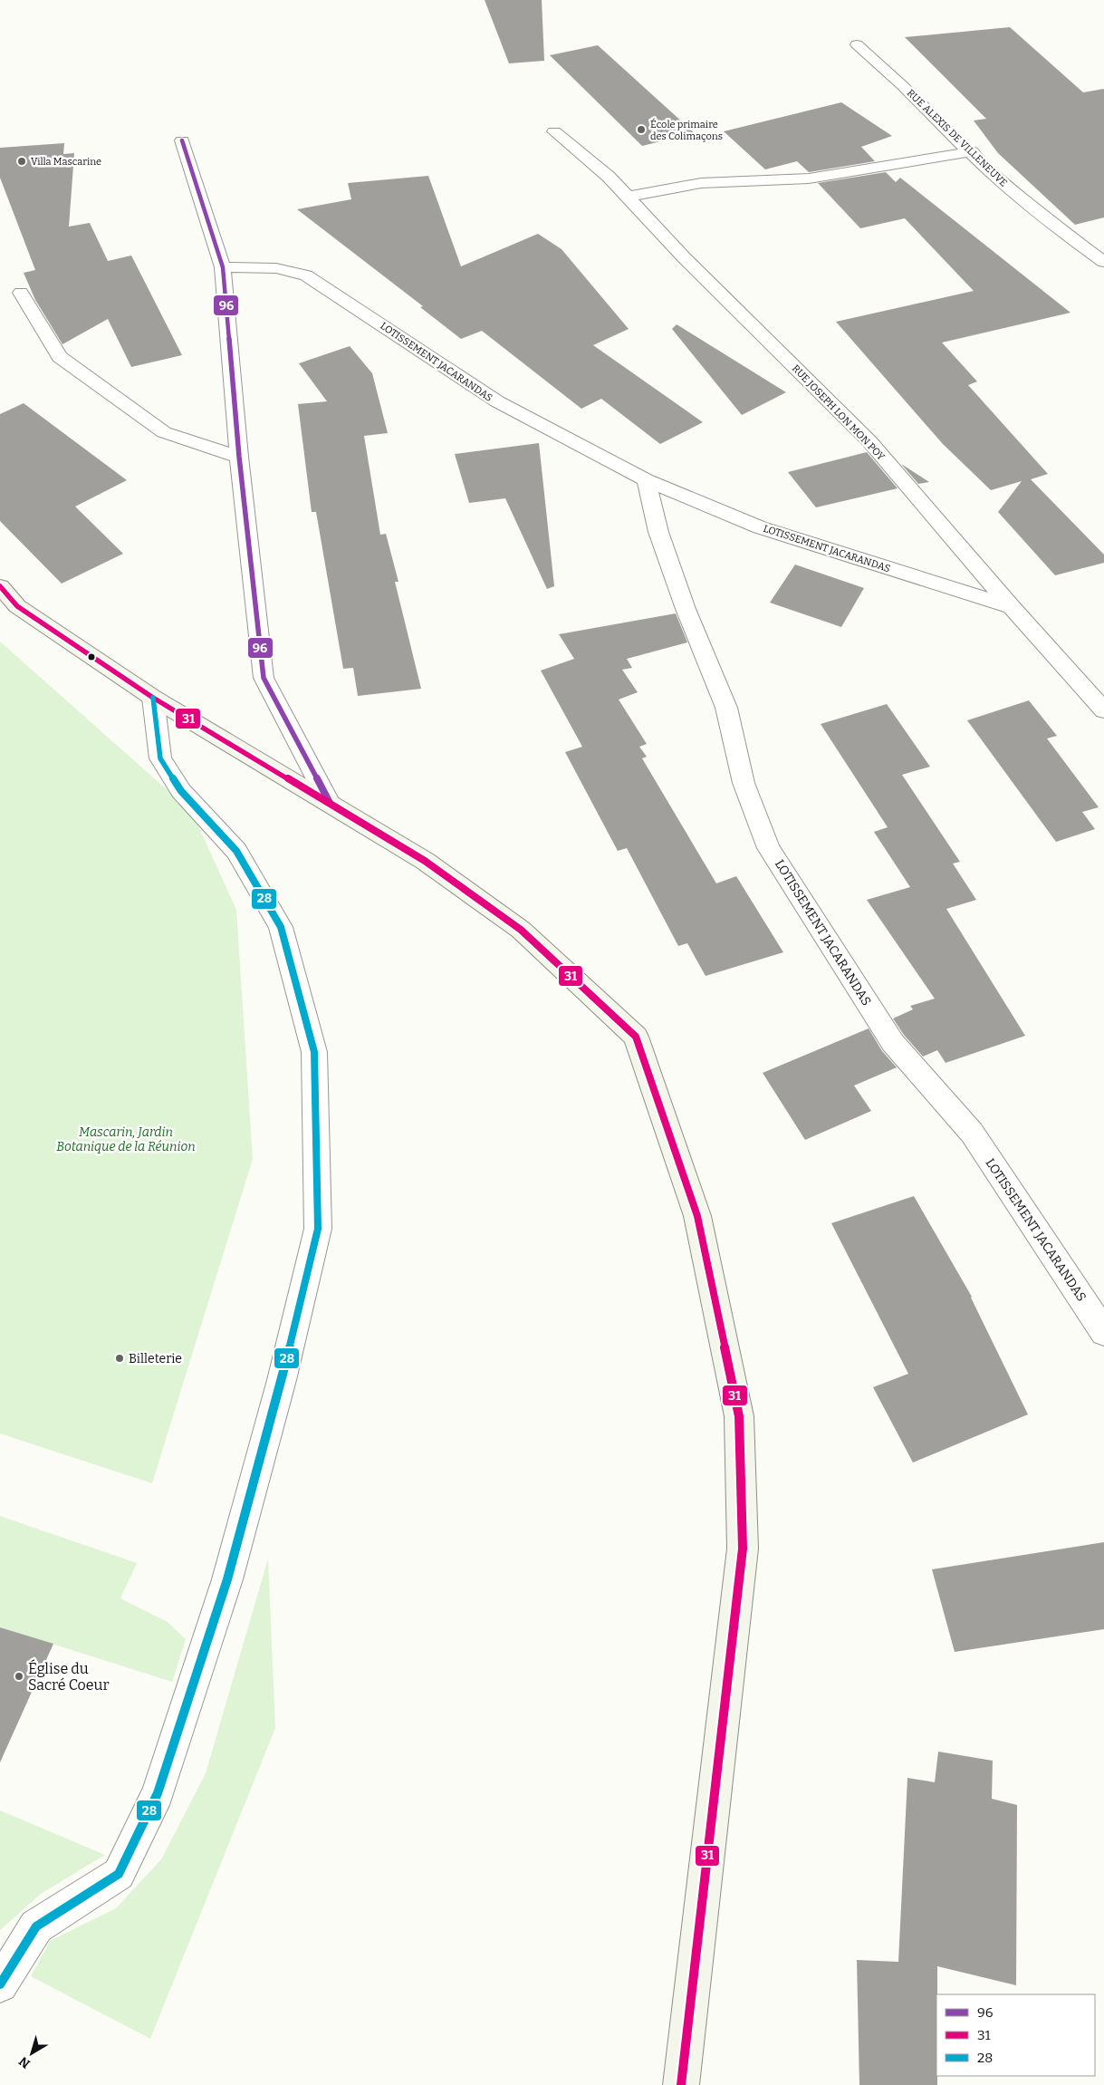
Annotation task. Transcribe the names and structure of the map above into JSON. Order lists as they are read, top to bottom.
{
  "streets": {
    "street": ["RUE ALEXIS DE VILLENEUVE", "LOTISSEMENT JACARANDAS", "RUE JOSEPH LON MON POY"]
  },
  "crossings": [
    ["LOTISSEMENT JACARANDAS", "RUE JOSEPH LON MON POY"]
  ],
  "parks": ["Mascarin, Jardin Botanique de la Réunion"],
  "places": [
    "École primaire des Colimaçons",
    "Villa Mascarine",
    "Billeterie",
    "Église du Sacré Coeur"
  ],
  "lines": ["transit line 96", "transit line 31", "transit line 28"],
  "legend": ["96", "31", "28"],
  "north": "bottom left"
}
